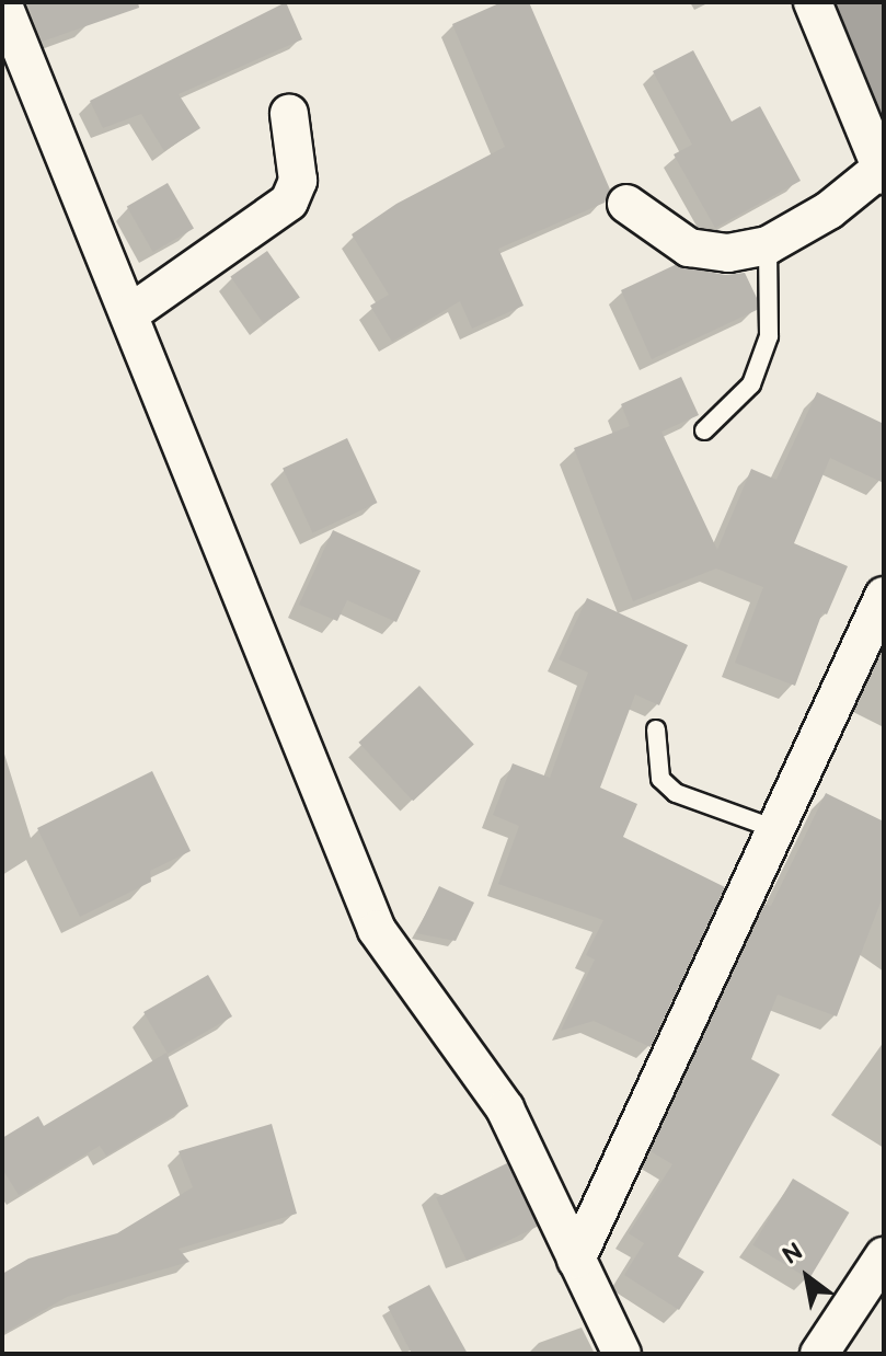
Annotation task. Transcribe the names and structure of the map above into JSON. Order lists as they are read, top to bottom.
{
  "north": "top left"
}
